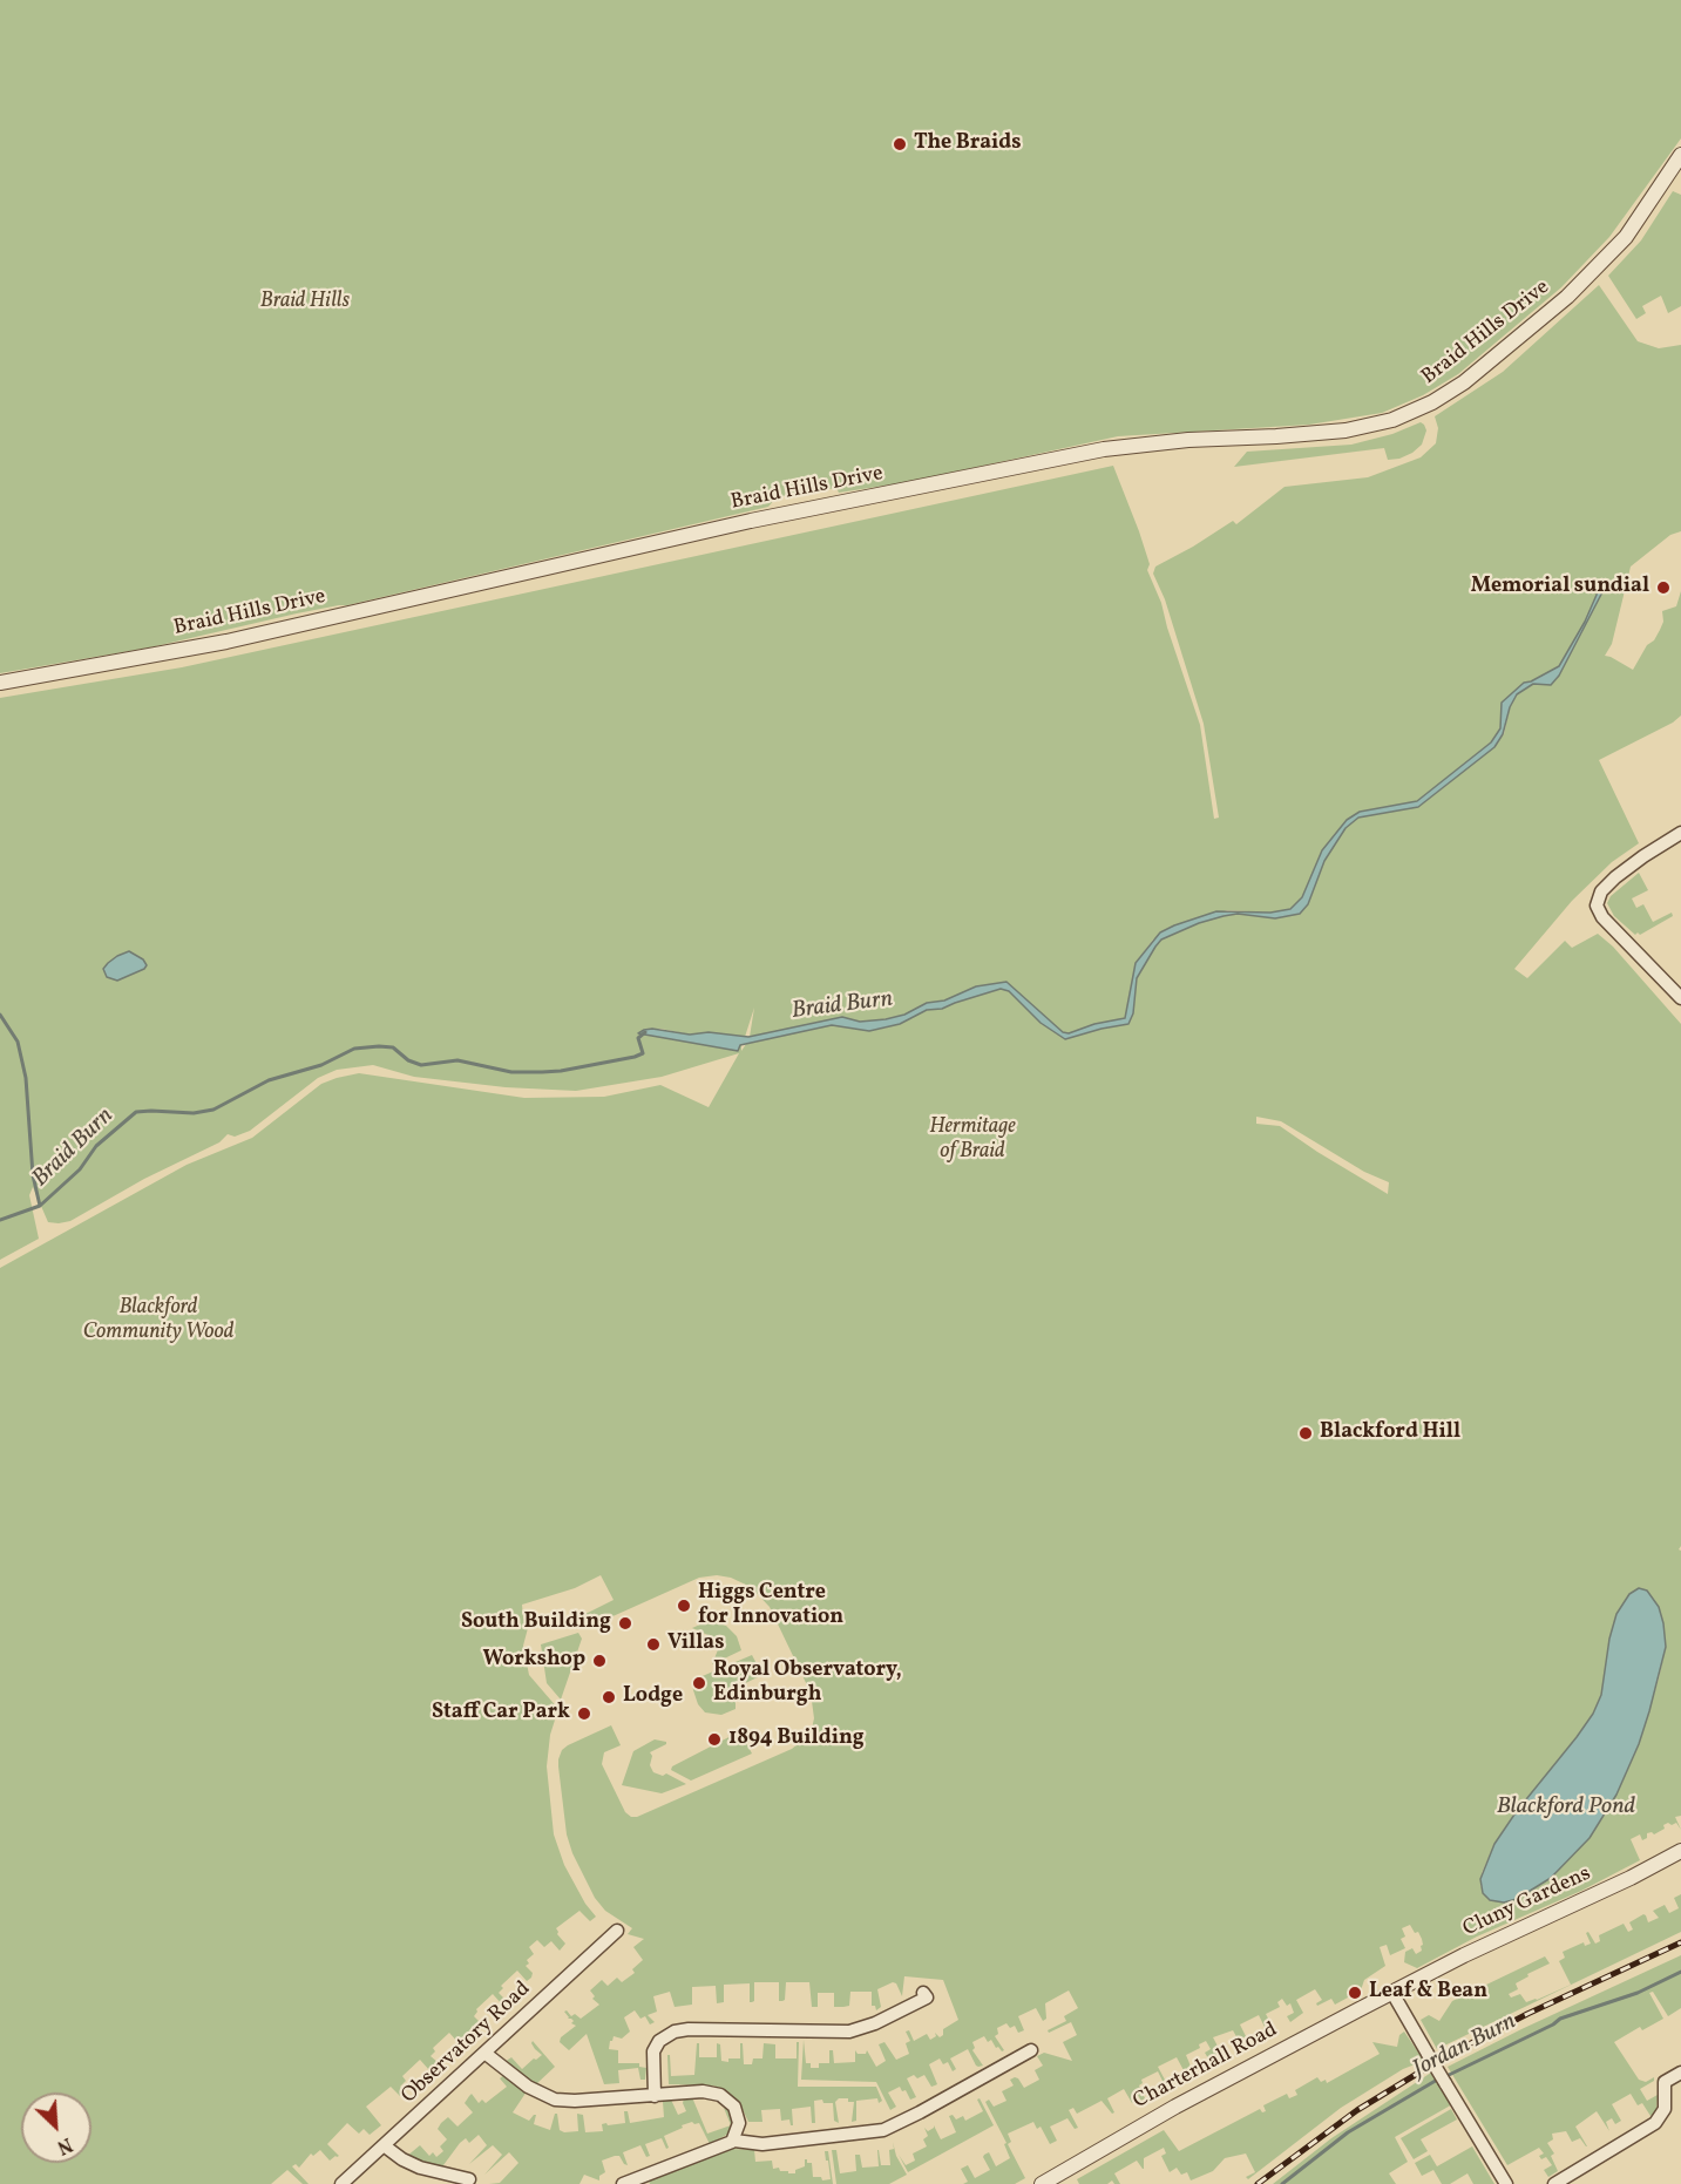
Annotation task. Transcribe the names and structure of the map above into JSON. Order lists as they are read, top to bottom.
{
  "streets": {
    "street": [
      "Braid Hills Drive",
      "Cluny Gardens",
      "Observatory Road",
      "Charterhall Road"
    ]
  },
  "crossings": [
    ["Cluny Gardens", "Charterhall Road"]
  ],
  "water": ["Braid Burn", "Blackford Pond", "Jordan Burn"],
  "parks": ["Braid Hills", "Hermitage of Braid", "Blackford Community Wood"],
  "places": [
    "The Braids",
    "Memorial sundial",
    "Blackford Hill",
    "Higgs Centre for Innovation",
    "South Building",
    "Villas",
    "Workshop",
    "Royal Observatory, Edinburgh",
    "Lodge",
    "Staff Car Park",
    "1894 Building",
    "Leaf & Bean"
  ],
  "north": "bottom right"
}
